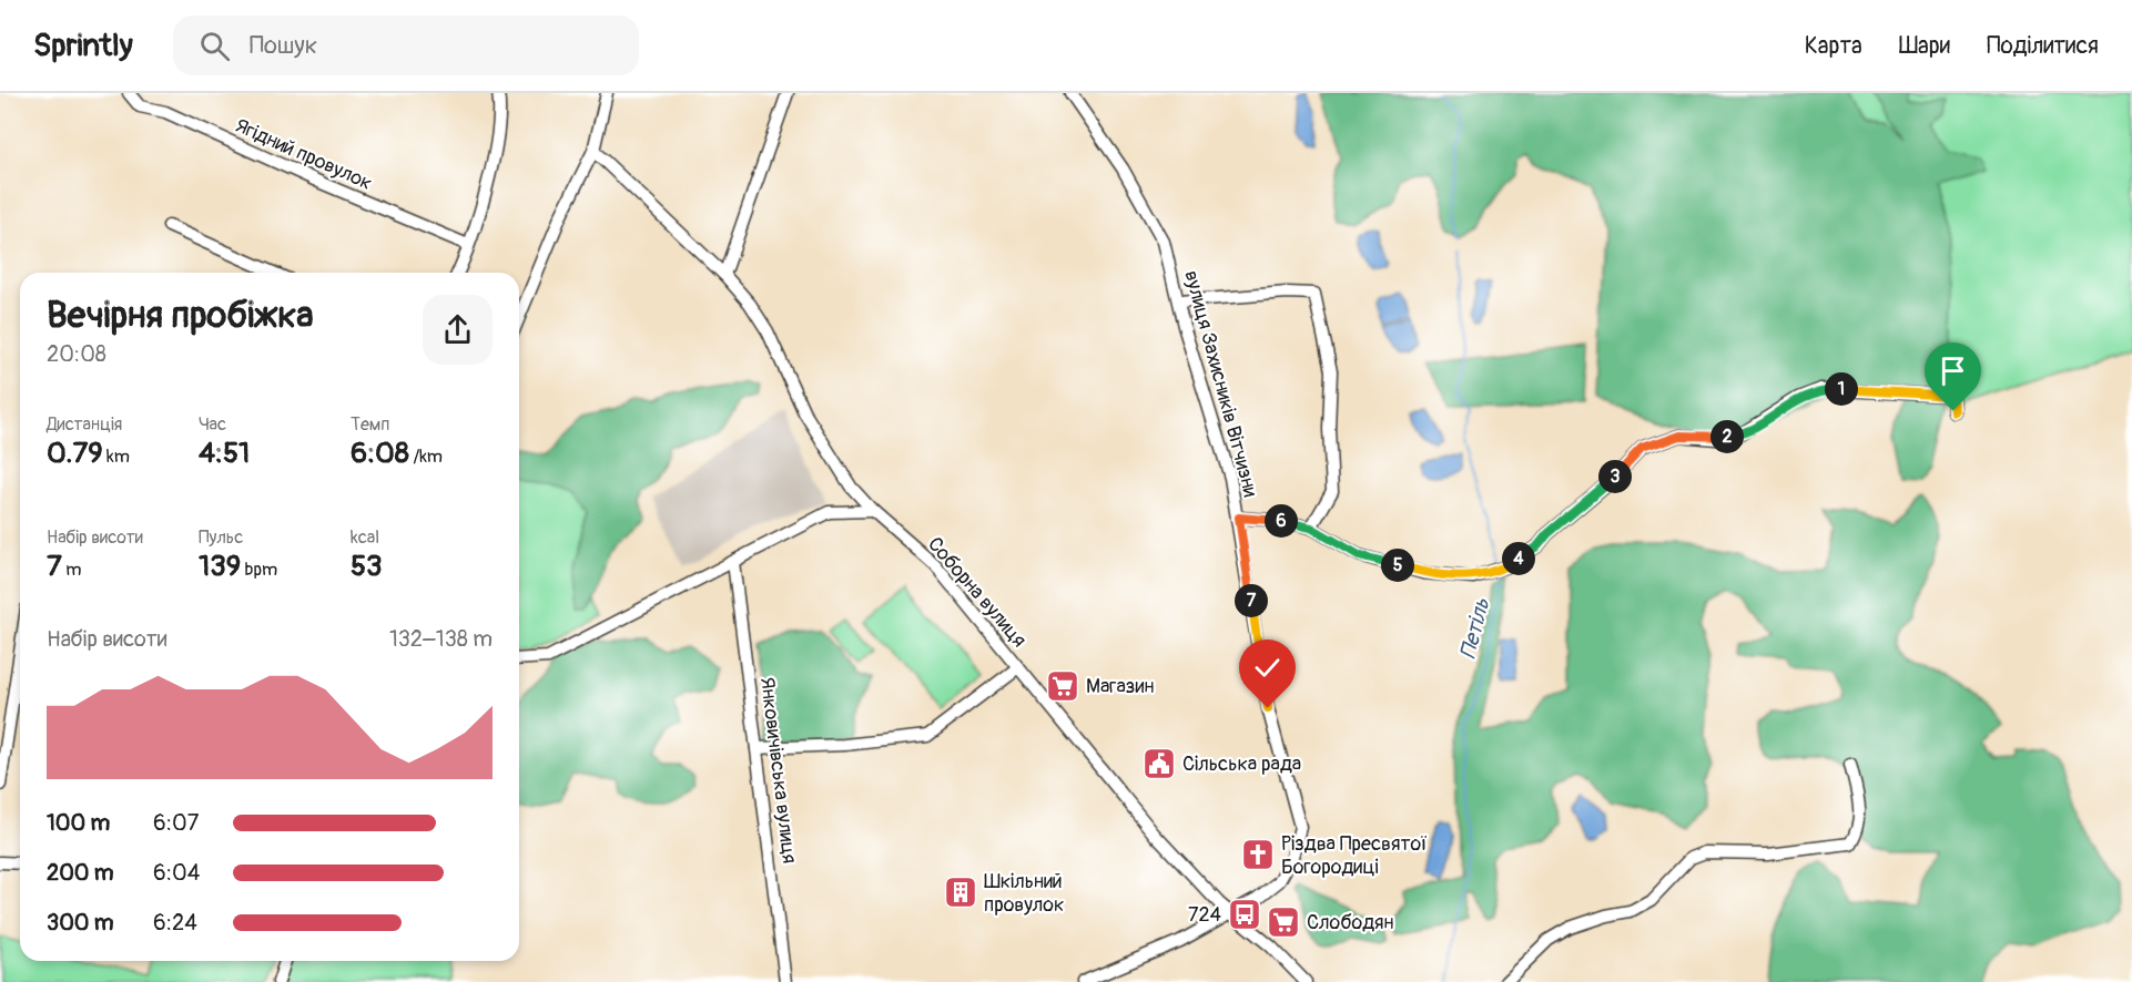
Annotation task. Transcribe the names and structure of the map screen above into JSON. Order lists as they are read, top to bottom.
{
  "streets": {
    "street": [
      "Ягідний провулок",
      "вулиця Захисників Вітчизни",
      "Соборна вулиця",
      "Янковичівська вулиця"
    ]
  },
  "crossings": [
    ["вулиця Захисників Вітчизни", "Соборна вулиця"]
  ],
  "water": ["Петіль"],
  "places": {
    "supermarket": ["Магазин", "Слободян"],
    "public building": ["Cільська рада"],
    "church": ["Різдва Пресвятої Богородиці"],
    "building": ["Шкільний провулок"],
    "bus stop": ["724"]
  },
  "page": {
    "header": "Sprintly",
    "search": "Пошук",
    "nav": ["Карта", "Шари", "Поділитися"],
    "heading": ["Вечірня пробіжка", "20:08"],
    "pins": [
      "1",
      "2",
      "3",
      "6",
      "4",
      "5",
      "7"
    ],
    "stats": [
      ["Дистанція", "0.79 km"],
      ["Час", "4:51"],
      ["Темп", "6:08 /km"],
      ["Набір висоти", "7 m"],
      ["Пульс", "139 bpm"],
      ["kcal", "53"]
    ],
    "chart": ["Набір висоти", "132–138 m"],
    "list": [
      {
        "name": "100 m",
        "note": "6:07"
      },
      {
        "name": "200 m",
        "note": "6:04"
      },
      {
        "name": "300 m",
        "note": "6:24"
      }
    ]
  }
}
